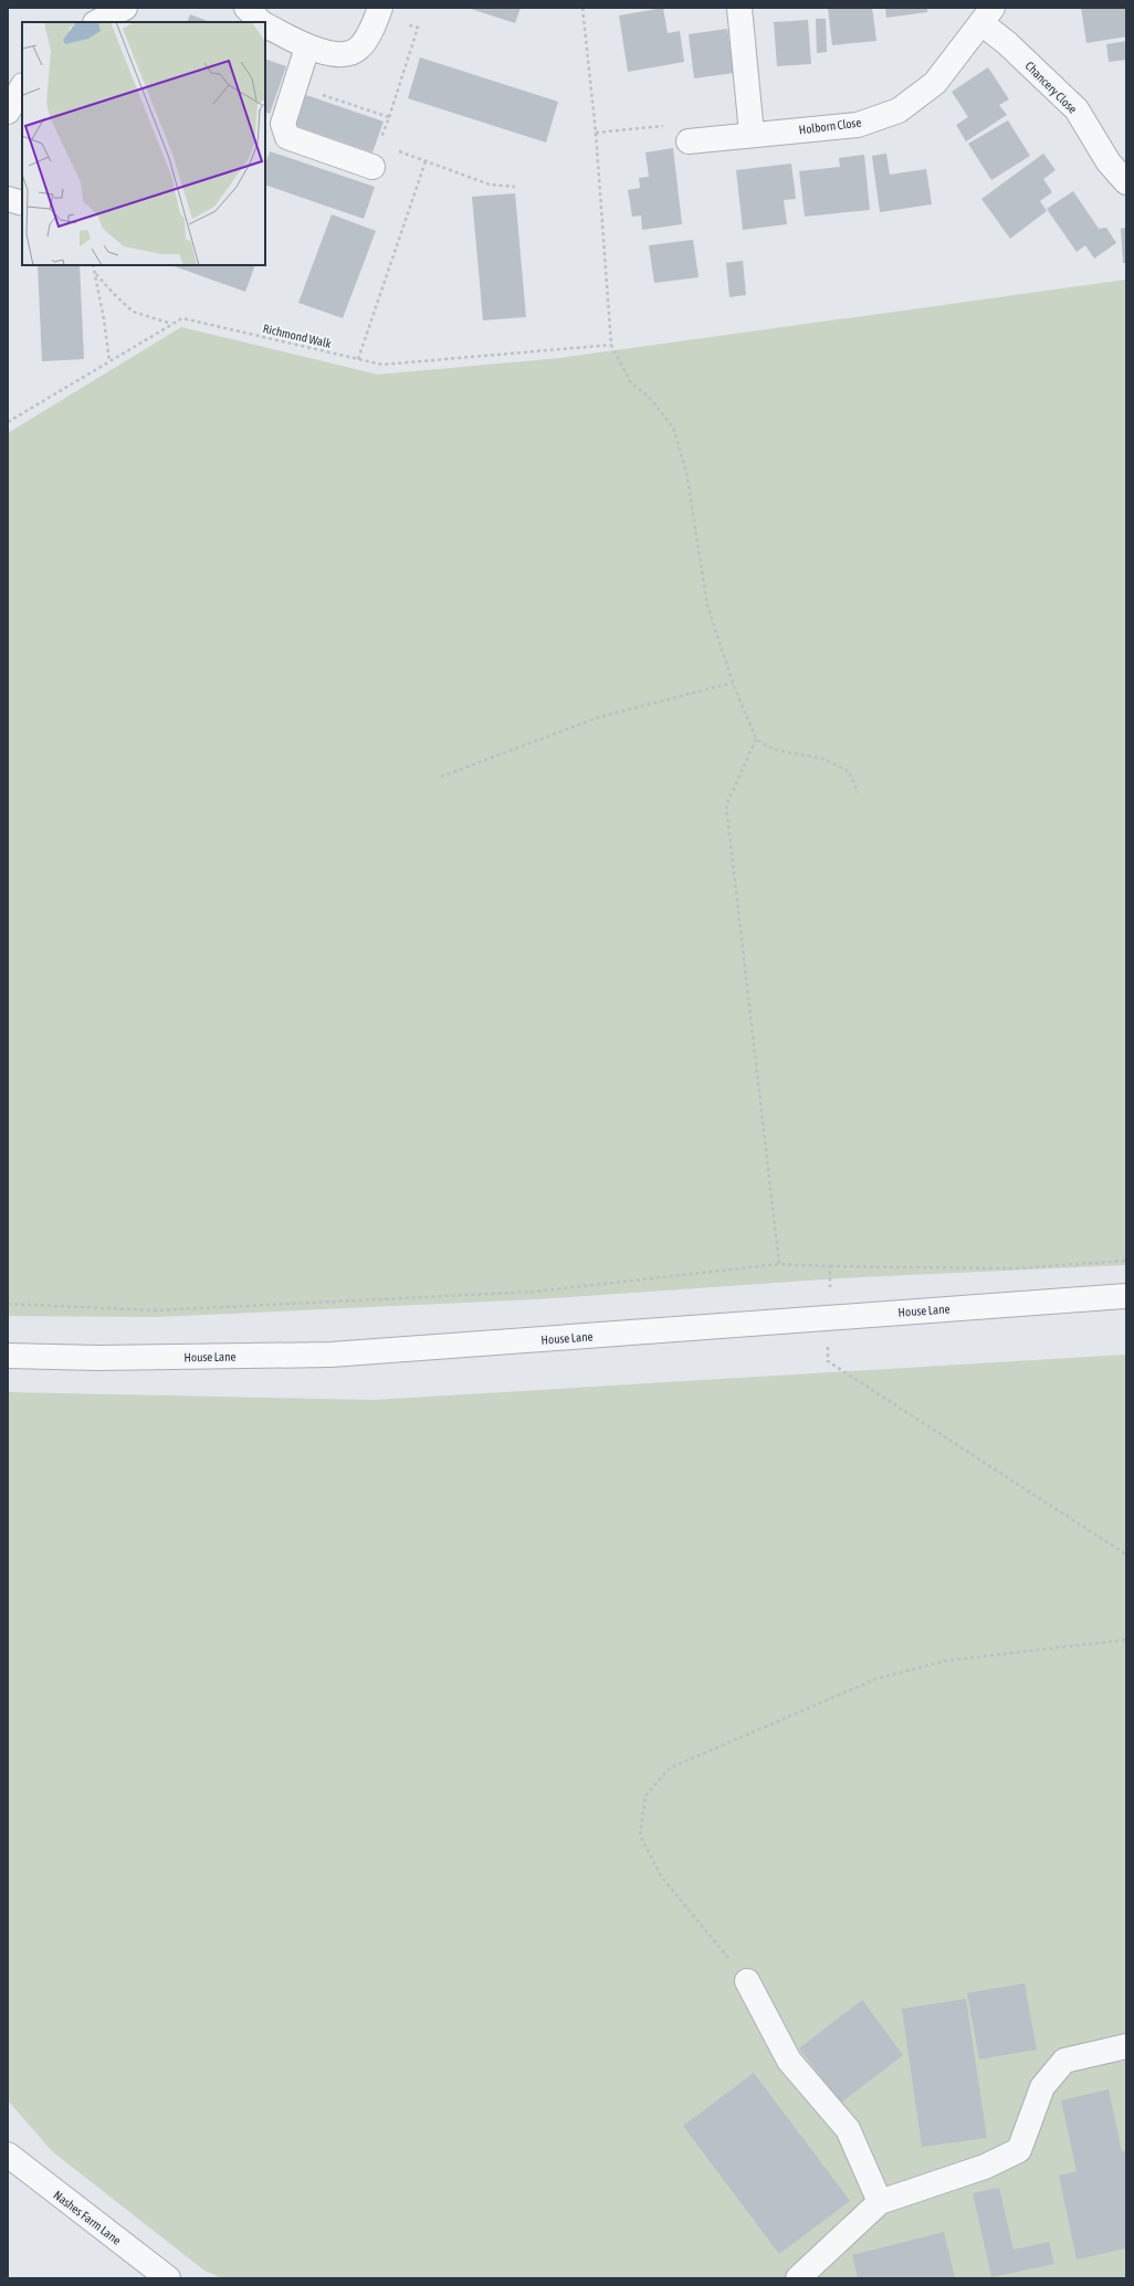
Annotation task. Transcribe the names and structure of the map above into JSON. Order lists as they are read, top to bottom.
{
  "streets": {
    "street": [
      "Chancery Close",
      "Holborn Close",
      "House Lane",
      "Nashes Farm Lane"
    ],
    "path": ["Richmond Walk"]
  },
  "crossings": [
    ["Chancery Close", "Holborn Close"]
  ]
}
